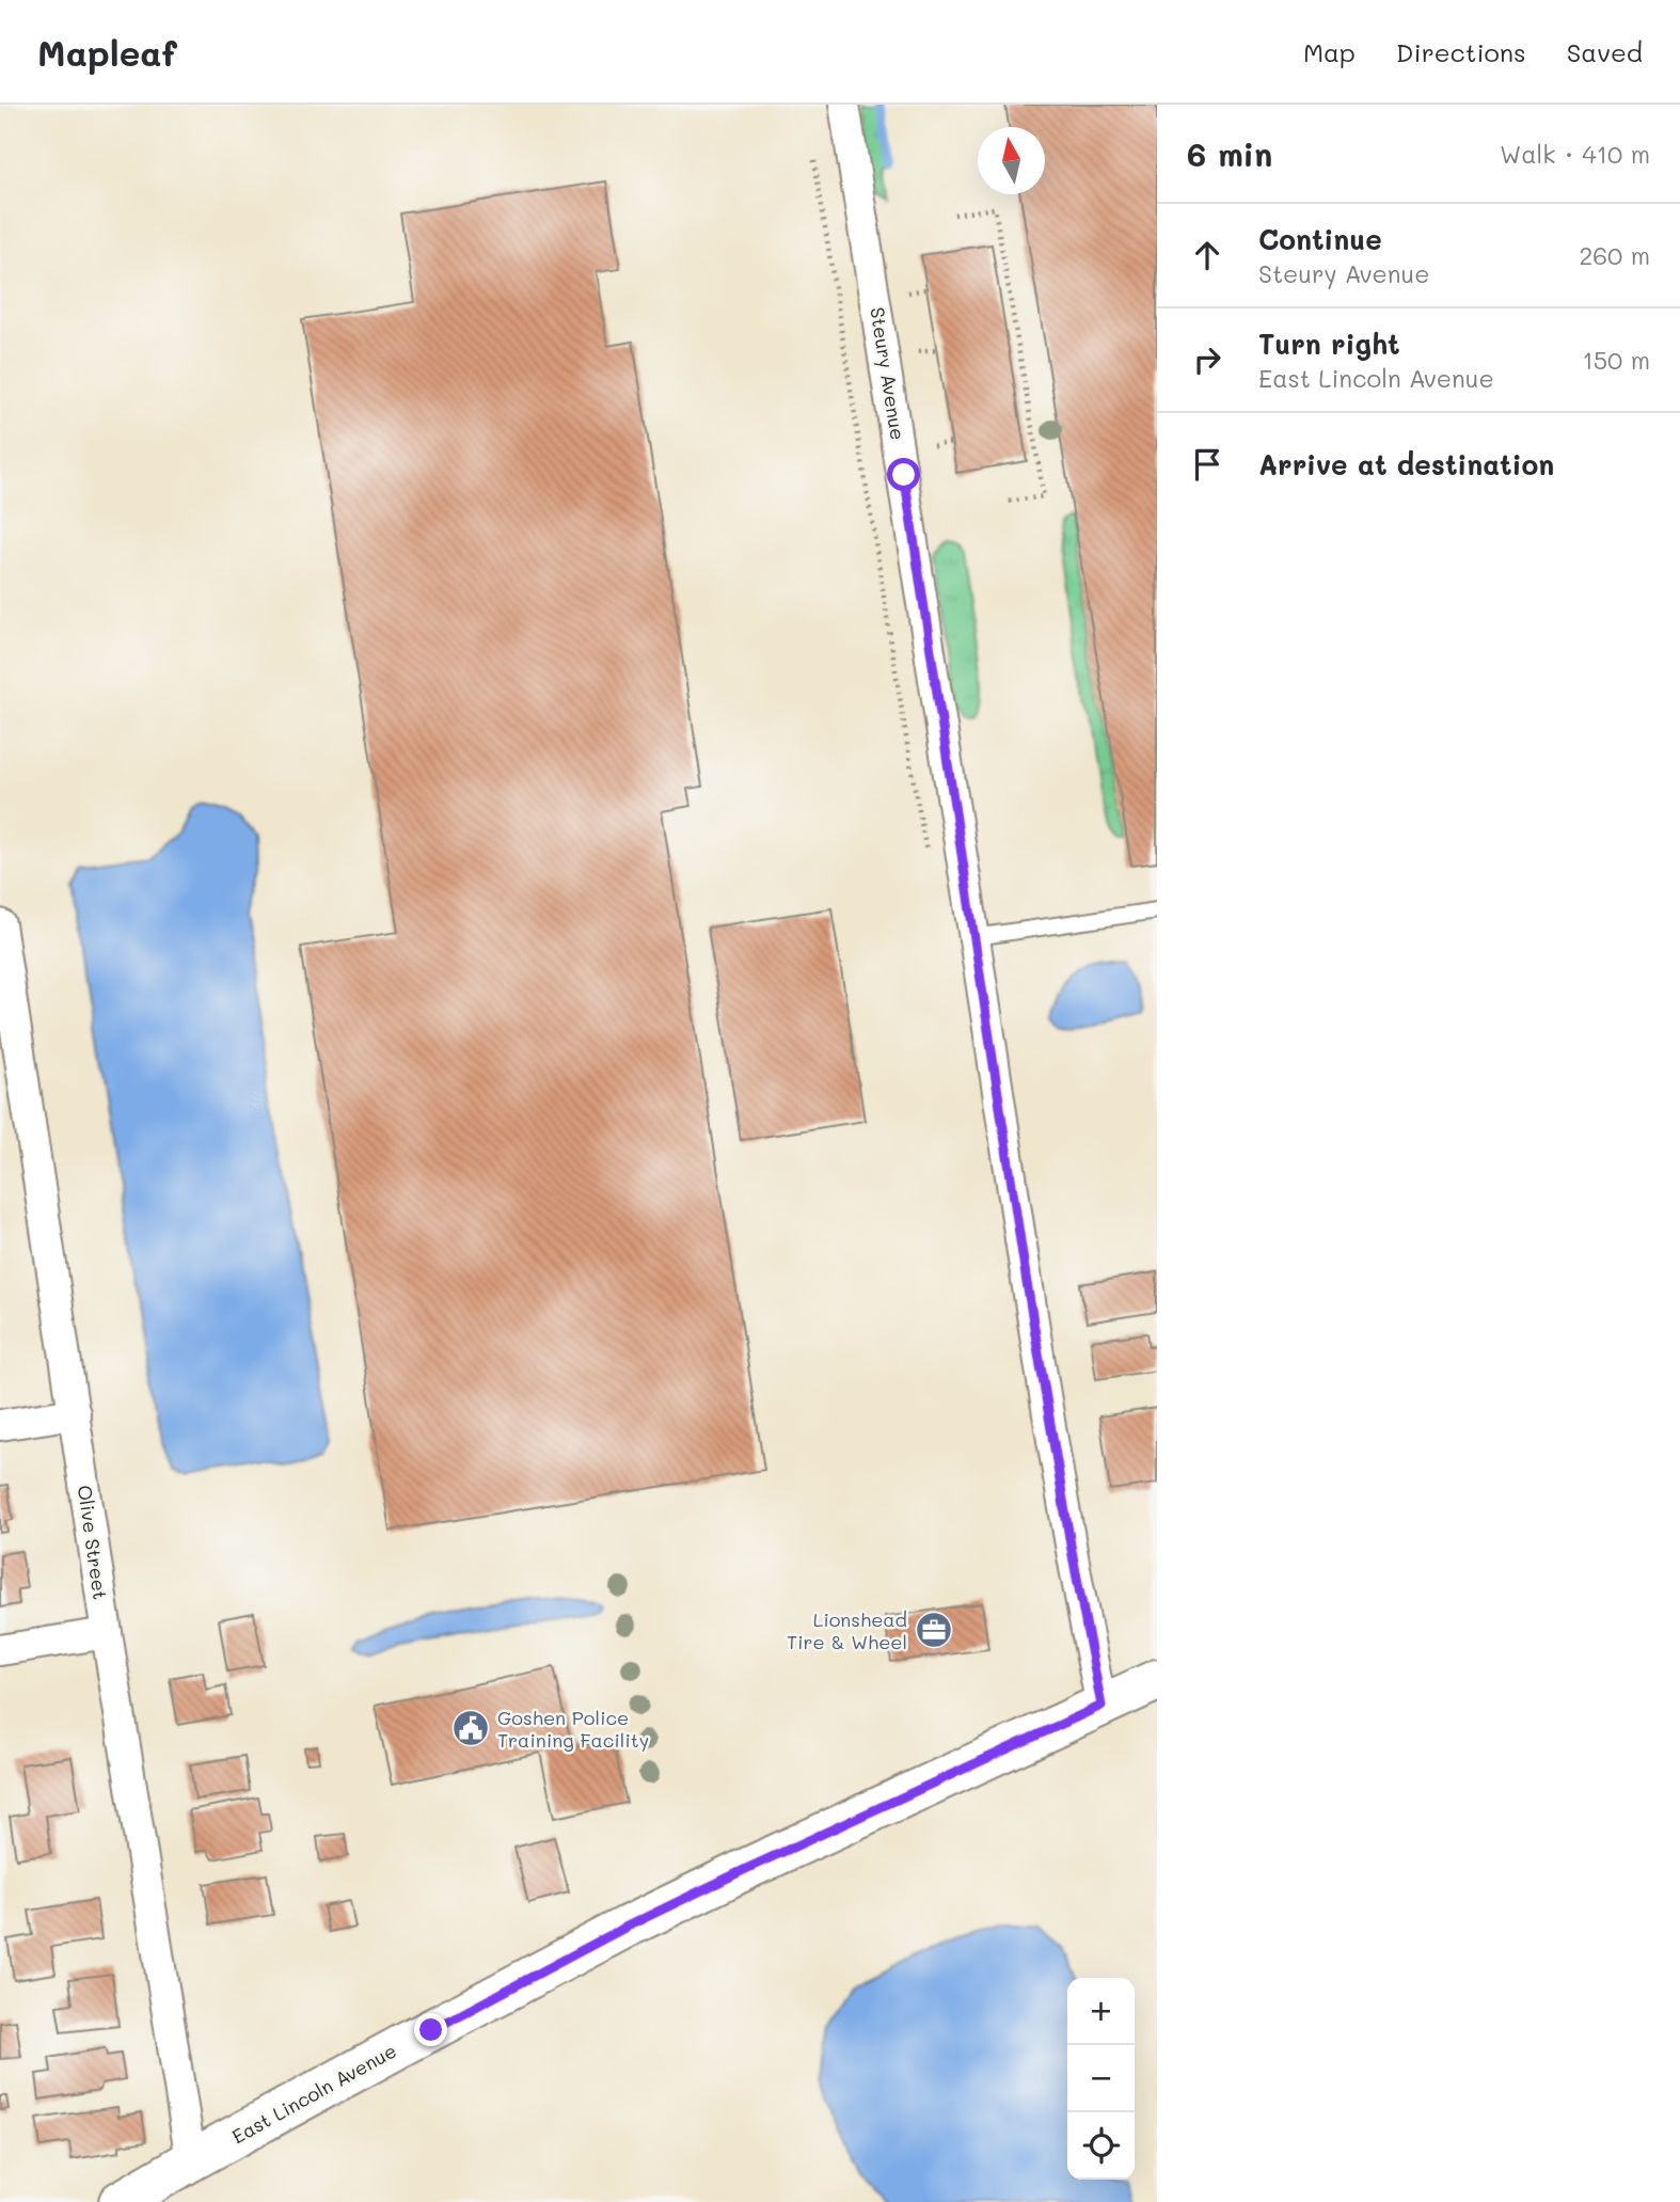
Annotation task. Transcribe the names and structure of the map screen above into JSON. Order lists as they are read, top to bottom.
{
  "streets": {
    "main road": ["East Lincoln Avenue"],
    "street": ["Steury Avenue", "Olive Street"]
  },
  "crossings": [
    ["Steury Avenue", "East Lincoln Avenue"],
    ["Olive Street", "East Lincoln Avenue"]
  ],
  "places": {
    "office": ["Lionshead Tire & Wheel"],
    "public building": ["Goshen Police Training Facility"]
  },
  "north": "top",
  "page": {
    "header": "Mapleaf",
    "nav": ["Map", "Directions", "Saved"],
    "heading": ["6 min", "Walk · 410 m"],
    "list": [
      ["Continue", "Steury Avenue", "260 m"],
      ["Turn right", "East Lincoln Avenue", "150 m"],
      "Arrive at destination"
    ],
    "map_buttons": ["+", "−"]
  }
}
